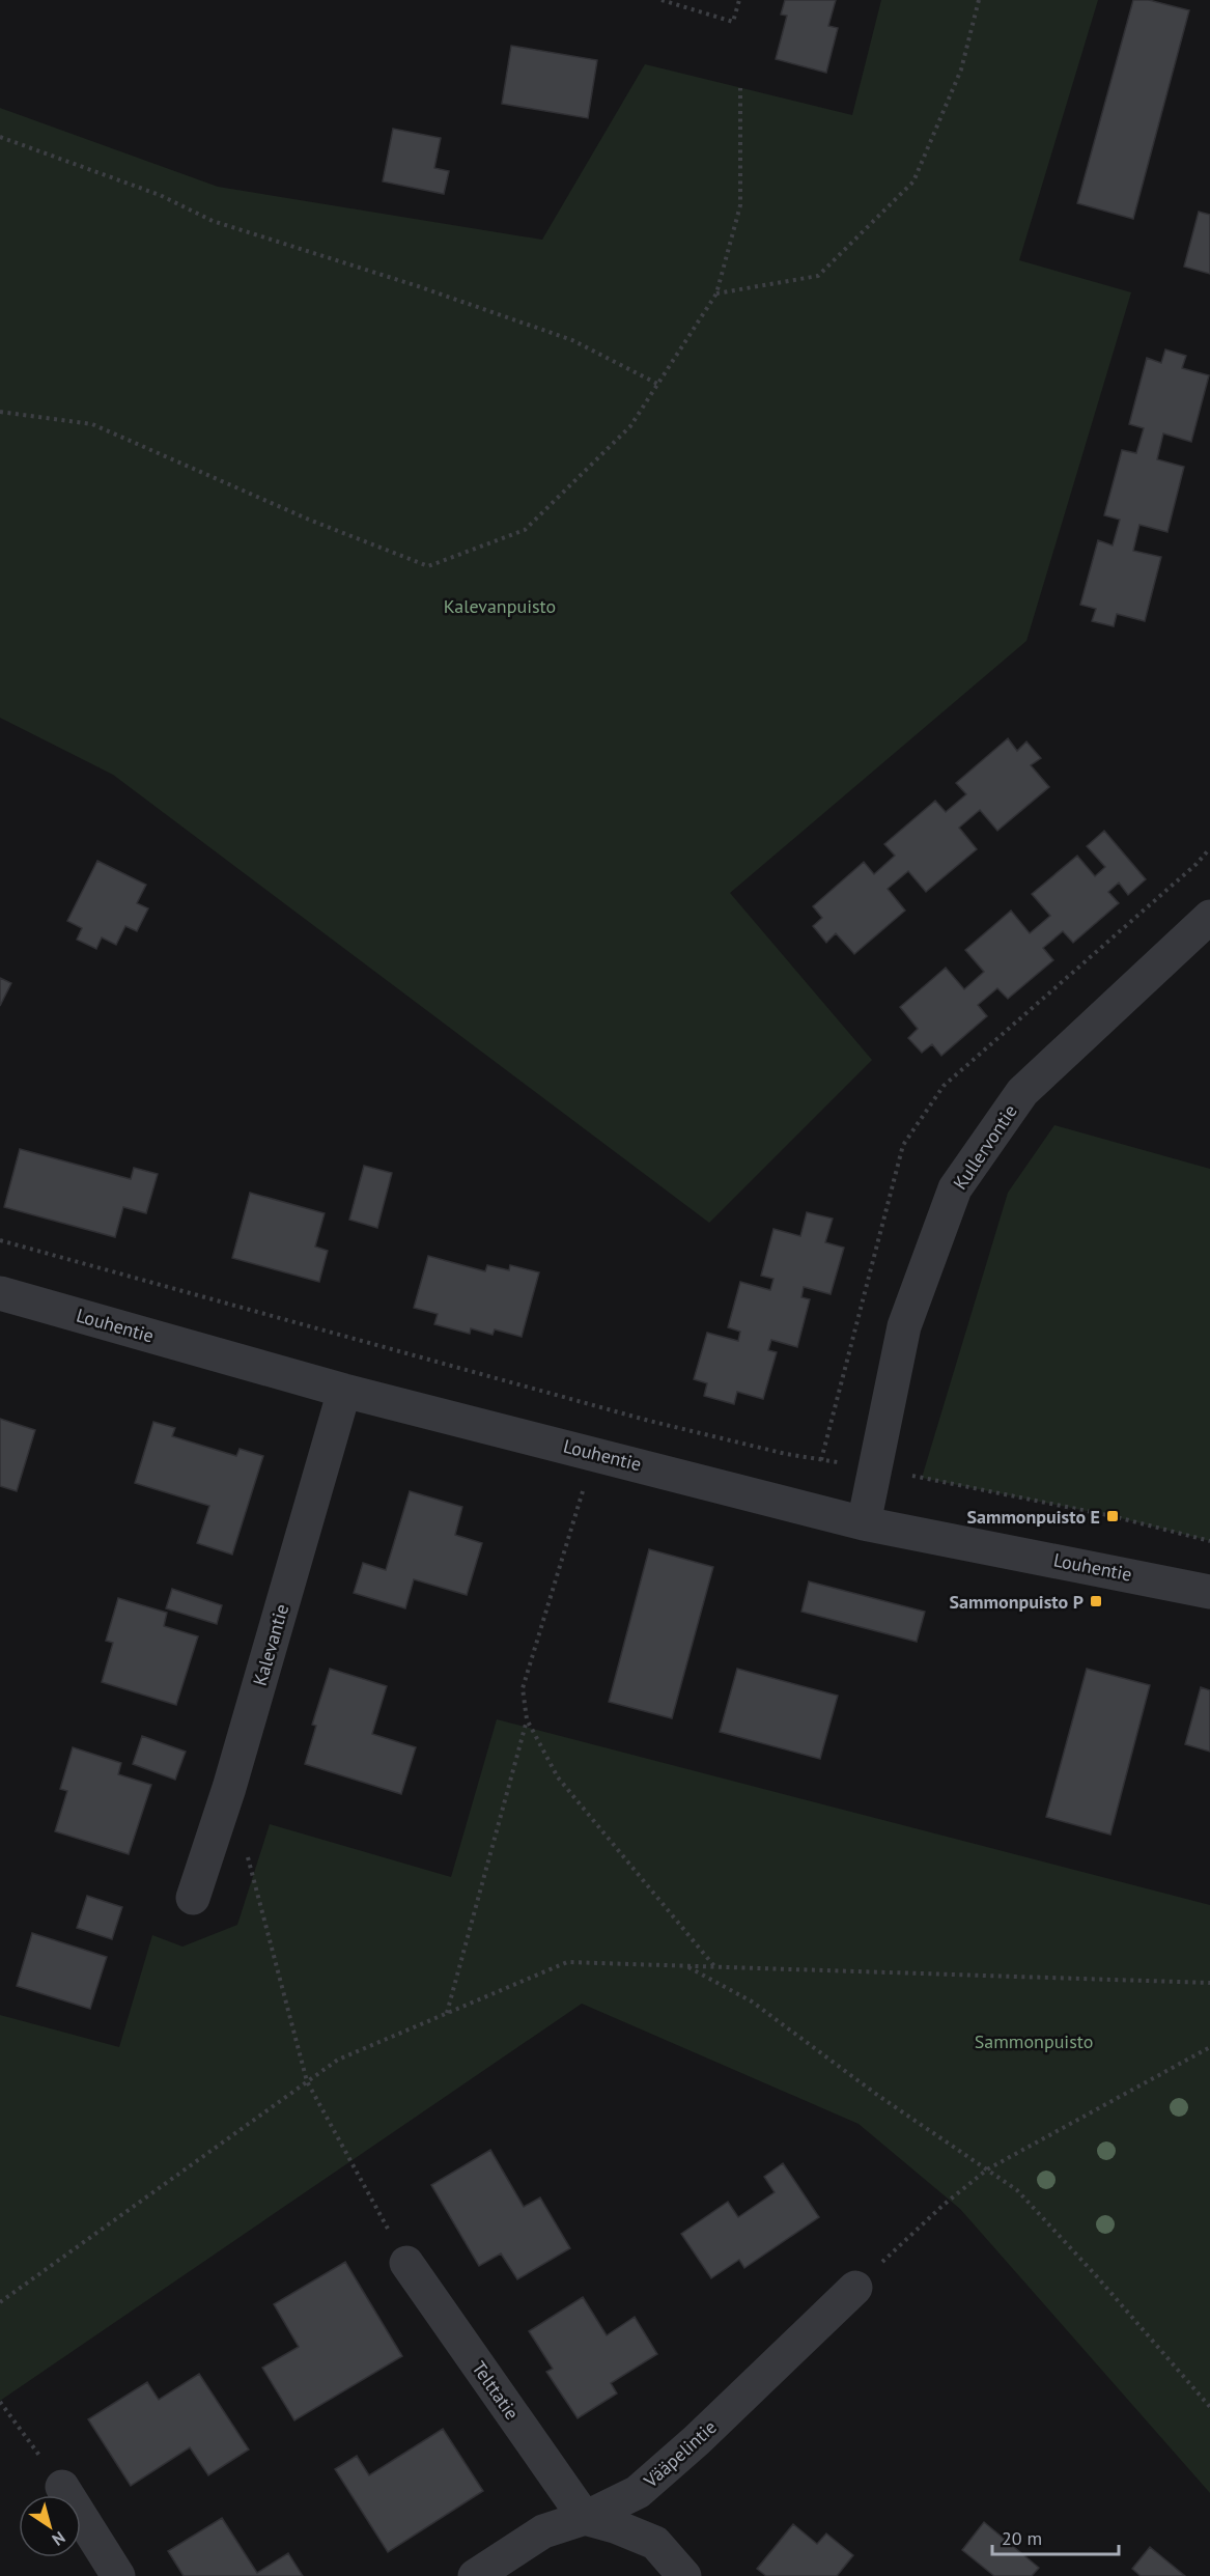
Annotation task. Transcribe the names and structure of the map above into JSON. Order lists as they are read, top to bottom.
{
  "streets": {
    "street": [
      "Kullervontie",
      "Louhentie",
      "Kalevantie",
      "Telttatie",
      "Vääpelintie"
    ]
  },
  "crossings": [
    ["Kullervontie", "Louhentie"],
    ["Louhentie", "Kalevantie"],
    ["Telttatie", "Vääpelintie"]
  ],
  "parks": ["Kalevanpuisto", "Sammonpuisto"],
  "places": {
    "transit": ["Sammonpuisto E", "Sammonpuisto P"]
  },
  "scale_bar": "20 m",
  "north": "bottom right"
}
